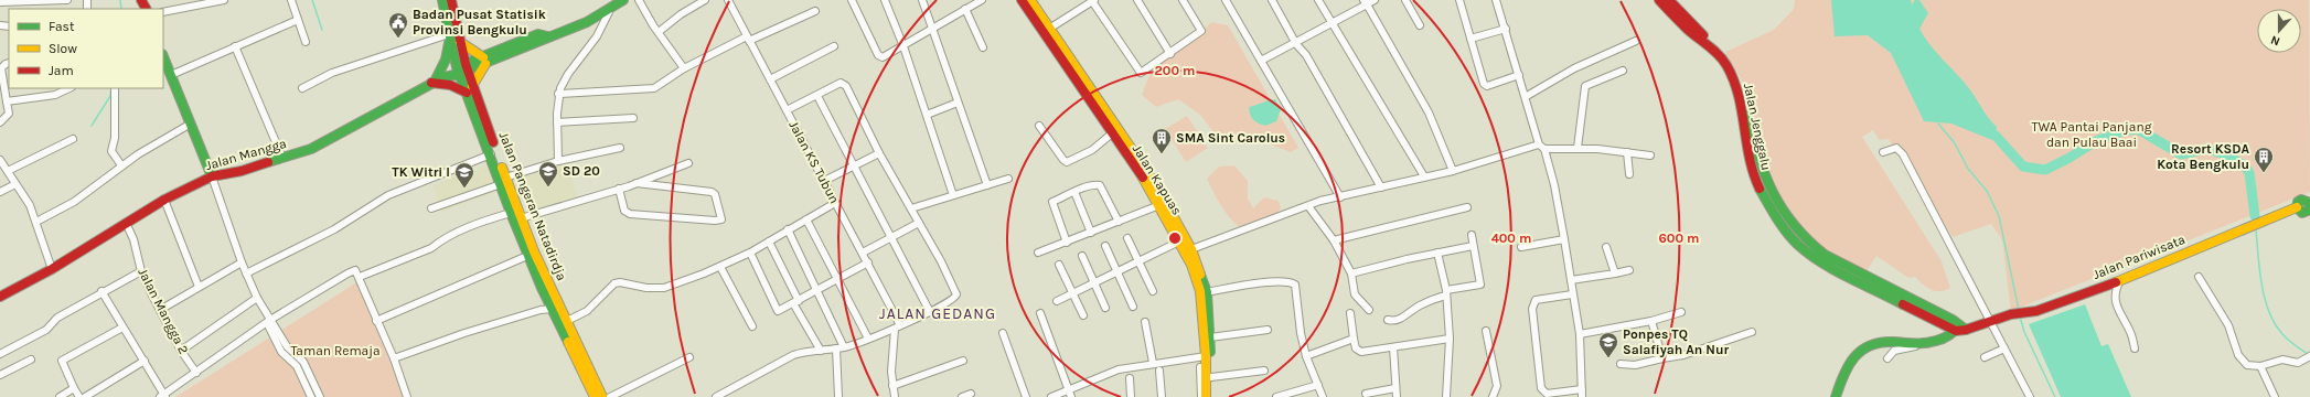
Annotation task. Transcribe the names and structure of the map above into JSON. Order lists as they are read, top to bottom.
{
  "streets": {
    "main road": [
      "Jalan Jenggalu",
      "Jalan Mangga",
      "Jalan Kapuas",
      "Jalan Pangeran Natadirdja",
      "Jalan Pariwisata"
    ],
    "street": ["Jalan KS Tubun", "Jalan Mangga 2"]
  },
  "crossings": [
    ["Jalan Mangga", "Jalan Pangeran Natadirdja"],
    ["Jalan Mangga", "Jalan Mangga 2"]
  ],
  "districts": ["JALAN GEDANG"],
  "parks": ["TWA Pantai Panjang dan Pulau Baai", "Taman Remaja"],
  "places": {
    "public building": ["Badan Pusat Statisik Provinsi Bengkulu"],
    "building": ["SMA Sint Carolus", "Resort KSDA Kota Bengkulu"],
    "school or university": ["SD 20", "TK Witri I", "Ponpes TQ Salafiyah An Nur"]
  },
  "legend": ["Fast", "Slow", "Jam"],
  "north": "bottom",
  "rings": ["200 m", "400 m", "600 m"]
}
